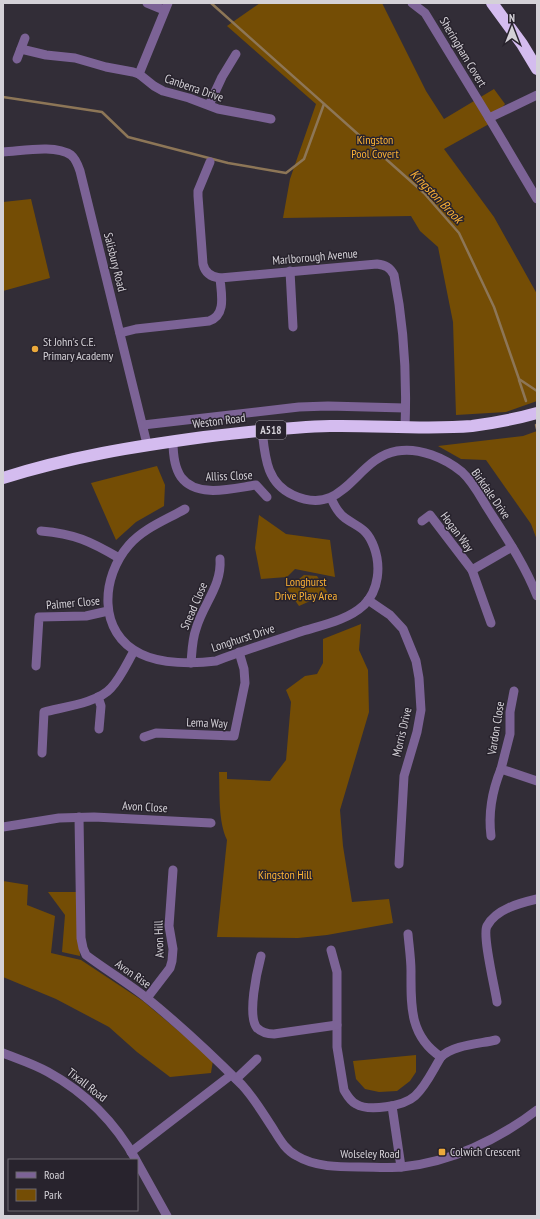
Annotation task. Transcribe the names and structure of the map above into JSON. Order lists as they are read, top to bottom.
{
  "streets": {
    "highway": ["Weston Road", "A518"],
    "street": [
      "Sheringham Covert",
      "Canberra Drive",
      "Marlborough Avenue",
      "Salisbury Road",
      "Alliss Close",
      "Birkdale Drive",
      "Hogan Way",
      "Palmer Close",
      "Snead Close",
      "Longhurst Drive",
      "Lema Way",
      "Vardon Close",
      "Morris Drive",
      "Avon Close",
      "Avon Hill",
      "Avon Rise",
      "Tixall Road",
      "Wolseley Road"
    ]
  },
  "crossings": [
    ["Marlborough Avenue", "Weston Road"],
    ["Salisbury Road", "Weston Road"],
    ["Weston Road", "Alliss Close"],
    ["Weston Road", "Birkdale Drive"],
    ["Birkdale Drive", "Hogan Way"],
    ["Birkdale Drive", "Longhurst Drive"],
    ["Palmer Close", "Longhurst Drive"],
    ["Snead Close", "Longhurst Drive"],
    ["Longhurst Drive", "Lema Way"],
    ["Longhurst Drive", "Morris Drive"],
    ["Avon Close", "Avon Rise"],
    ["Avon Hill", "Avon Rise"],
    ["Avon Rise", "Wolseley Road"]
  ],
  "water": ["Kingston Brook"],
  "parks": ["Kingston Pool Covert", "Longhurst Drive Play Area", "Kingston Hill"],
  "places": {
    "other": ["St John's C.E. Primary Academy"],
    "transit": ["Colwich Crescent"]
  },
  "legend": ["Road", "Park"],
  "north": "top"
}
